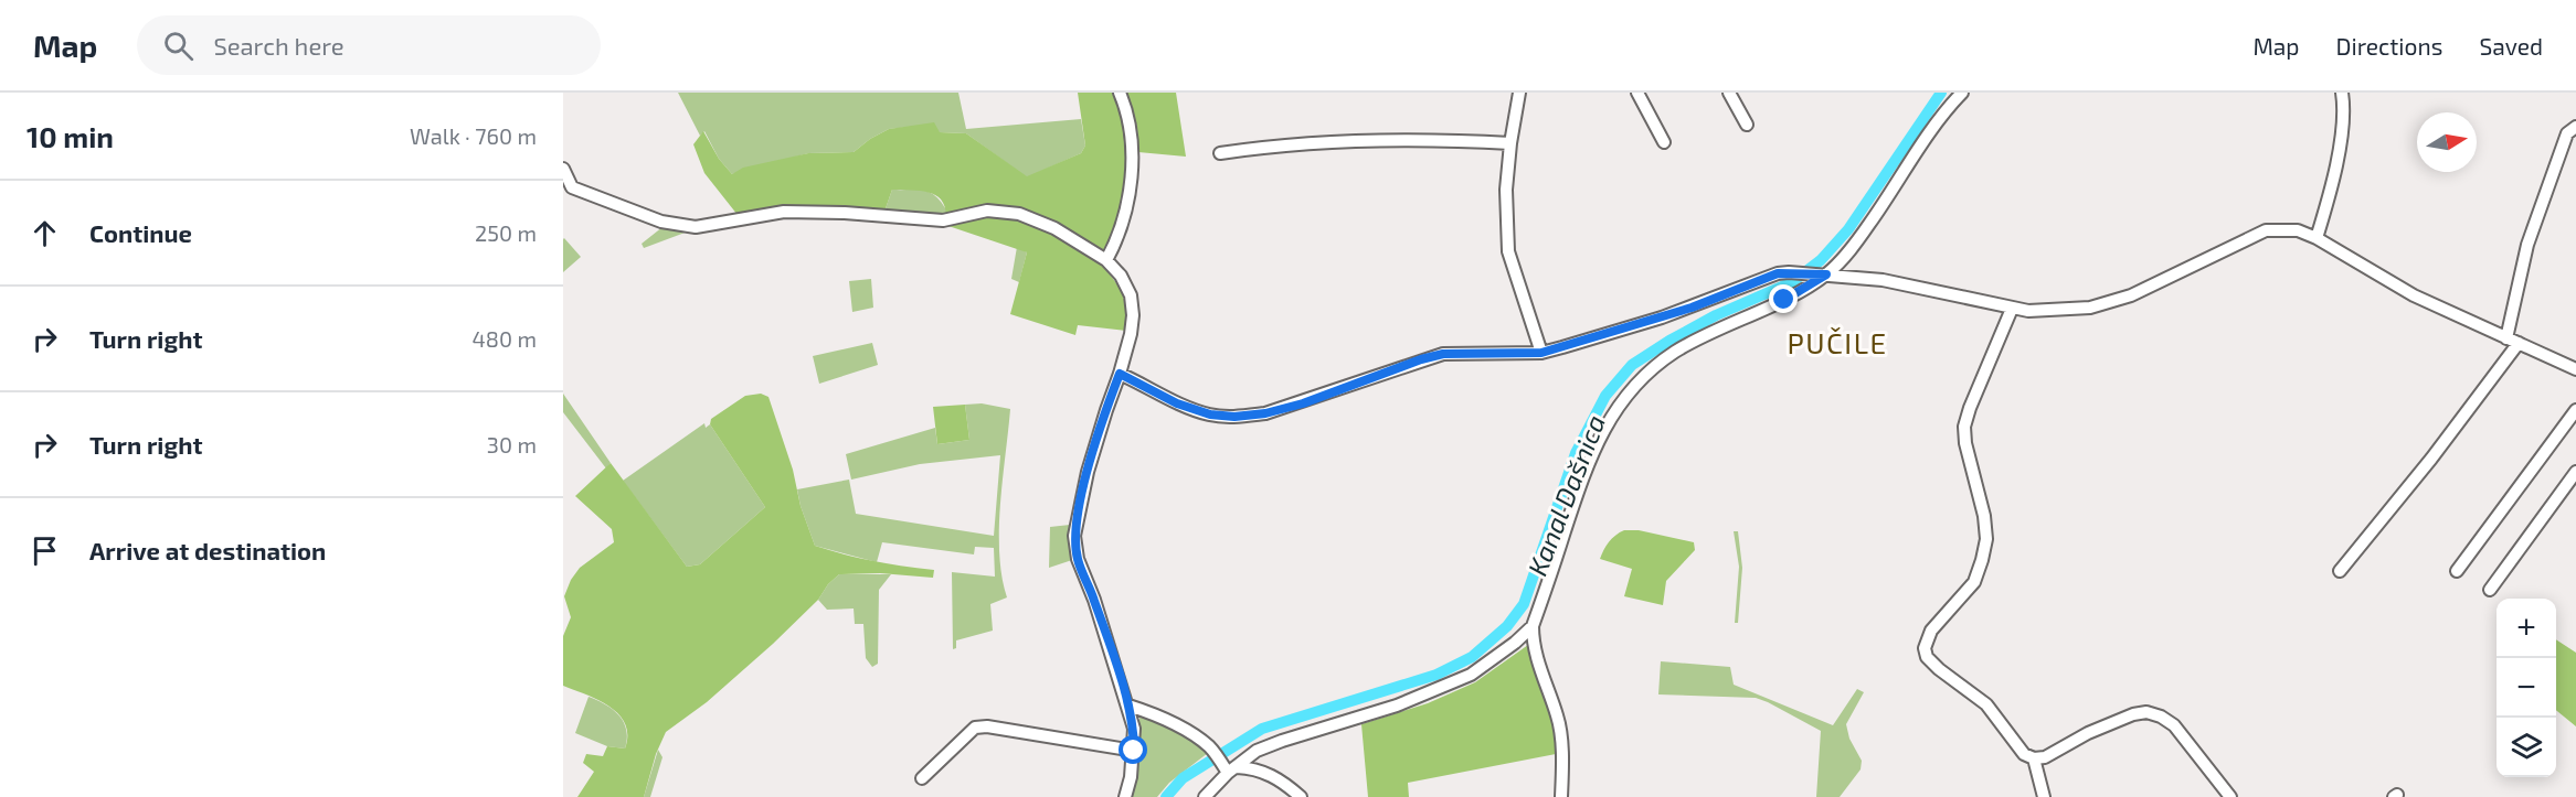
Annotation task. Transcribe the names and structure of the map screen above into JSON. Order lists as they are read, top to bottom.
{
  "districts": ["PUČILE"],
  "water": ["Kanal Dašnica"],
  "north": "right",
  "page": {
    "header": "Map",
    "search": "Search here",
    "nav": ["Map", "Directions", "Saved"],
    "heading": ["10 min", "Walk · 760 m"],
    "list": [
      ["Continue", "250 m"],
      ["Turn right", "480 m"],
      ["Turn right", "30 m"],
      "Arrive at destination"
    ],
    "map_buttons": ["+", "−"]
  }
}
